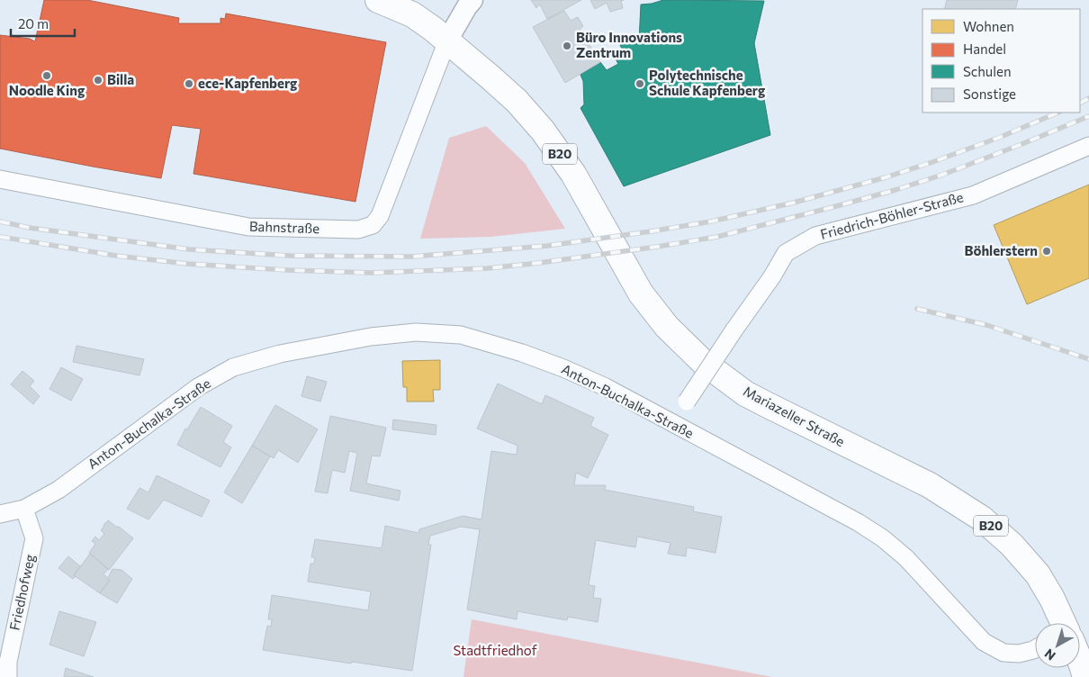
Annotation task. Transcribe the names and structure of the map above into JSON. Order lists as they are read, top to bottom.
{
  "streets": {
    "main road": ["B20", "Mariazeller Straße"],
    "street": [
      "Friedrich-Böhler-Straße",
      "Bahnstraße",
      "Anton-Buchalka-Straße",
      "Friedhofweg"
    ]
  },
  "crossings": [
    ["B20", "Bahnstraße"],
    ["B20", "Mariazeller Straße"],
    ["Friedrich-Böhler-Straße", "Anton-Buchalka-Straße"],
    ["Bahnstraße", "Mariazeller Straße"],
    ["Anton-Buchalka-Straße", "Friedhofweg"]
  ],
  "parks": ["Stadtfriedhof"],
  "places": [
    "Büro Innovations Zentrum",
    "Noodle King",
    "Billa",
    "ece-Kapfenberg",
    "Polytechnische Schule Kapfenberg",
    "Böhlerstern"
  ],
  "legend": [
    "Wohnen",
    "Handel",
    "Schulen",
    "Sonstige"
  ],
  "scale_bar": "20 m",
  "north": "bottom left"
}
